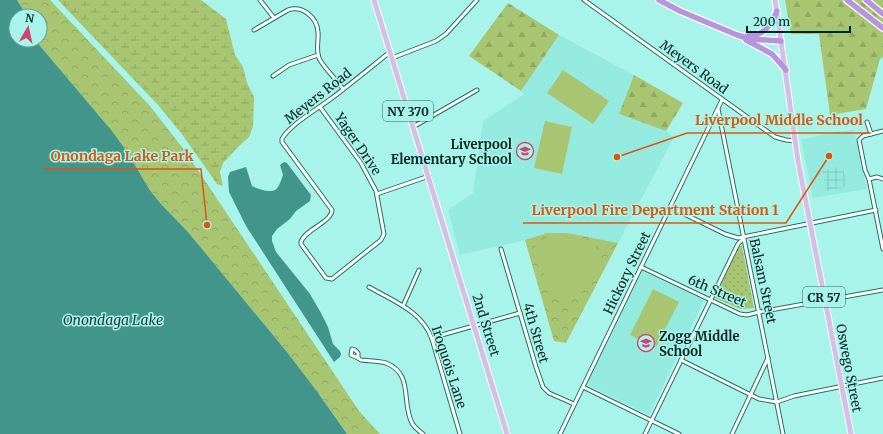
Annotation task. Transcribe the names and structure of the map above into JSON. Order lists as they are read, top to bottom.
{
  "streets": {
    "main road": [
      "NY 370",
      "CR 57",
      "2nd Street",
      "Oswego Street"
    ],
    "street": [
      "Meyers Road",
      "Yager Drive",
      "Hickory Street",
      "Balsam Street",
      "6th Street",
      "4th Street",
      "Iroquois Lane"
    ]
  },
  "crossings": [
    ["Meyers Road", "NY 370"],
    ["Meyers Road", "Yager Drive"],
    ["Meyers Road", "Hickory Street"],
    ["Meyers Road", "Oswego Street"],
    ["NY 370", "2nd Street"],
    ["Hickory Street", "Balsam Street"],
    ["Hickory Street", "6th Street"],
    ["Hickory Street", "4th Street"],
    ["Balsam Street", "6th Street"],
    ["6th Street", "Oswego Street"],
    ["CR 57", "Oswego Street"]
  ],
  "water": ["Onondaga Lake"],
  "places": {
    "school or university": ["Liverpool Elementary School", "Zogg Middle School"],
    "other": ["Liverpool Fire Department Station 1", "Liverpool Middle School", "Onondaga Lake Park"]
  },
  "scale_bar": "200 m",
  "north": "top"
}
